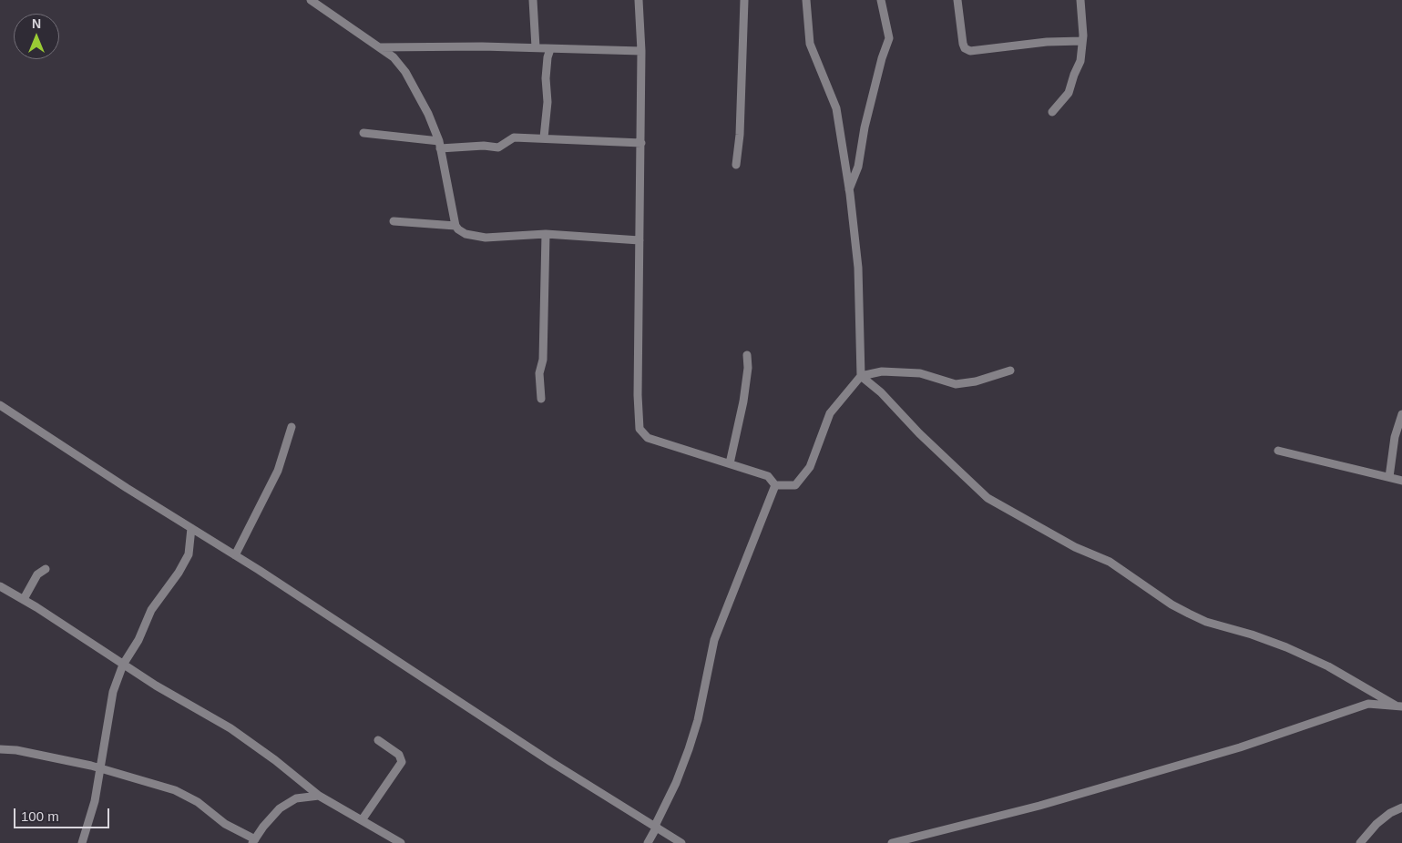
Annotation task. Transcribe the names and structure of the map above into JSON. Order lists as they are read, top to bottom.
{
  "scale_bar": "100 m",
  "north": "top"
}
